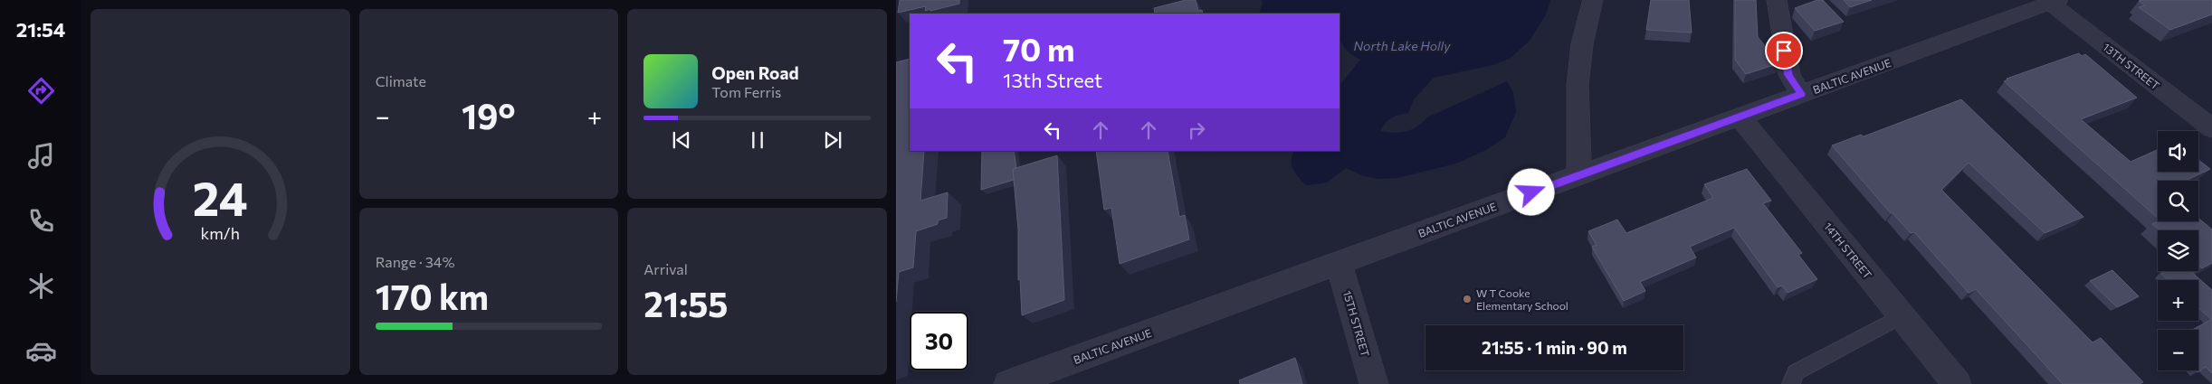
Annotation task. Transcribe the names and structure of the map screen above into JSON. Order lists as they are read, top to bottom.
{
  "streets": {
    "street": [
      "13TH STREET",
      "BALTIC AVENUE",
      "14TH STREET",
      "15TH STREET"
    ]
  },
  "crossings": [
    ["13TH STREET", "BALTIC AVENUE"],
    ["BALTIC AVENUE", "14TH STREET"],
    ["BALTIC AVENUE", "15TH STREET"]
  ],
  "water": ["North Lake Holly"],
  "places": ["W T Cooke Elementary School"],
  "page": {
    "tabs": "21:54",
    "tile": [
      "Climate",
      ["Range · 34%", "170 km"],
      ["Arrival", "21:55"]
    ],
    "turn": ["70 m", "13th Street"],
    "song": ["Open Road", "Tom Ferris"],
    "heat": ["−", "19°", "+"],
    "map_buttons": ["+", "−"],
    "limit": "30",
    "trip": "21:55 · 1 min · 90 m",
    "gauge": ["24", "km/h"]
  }
}
